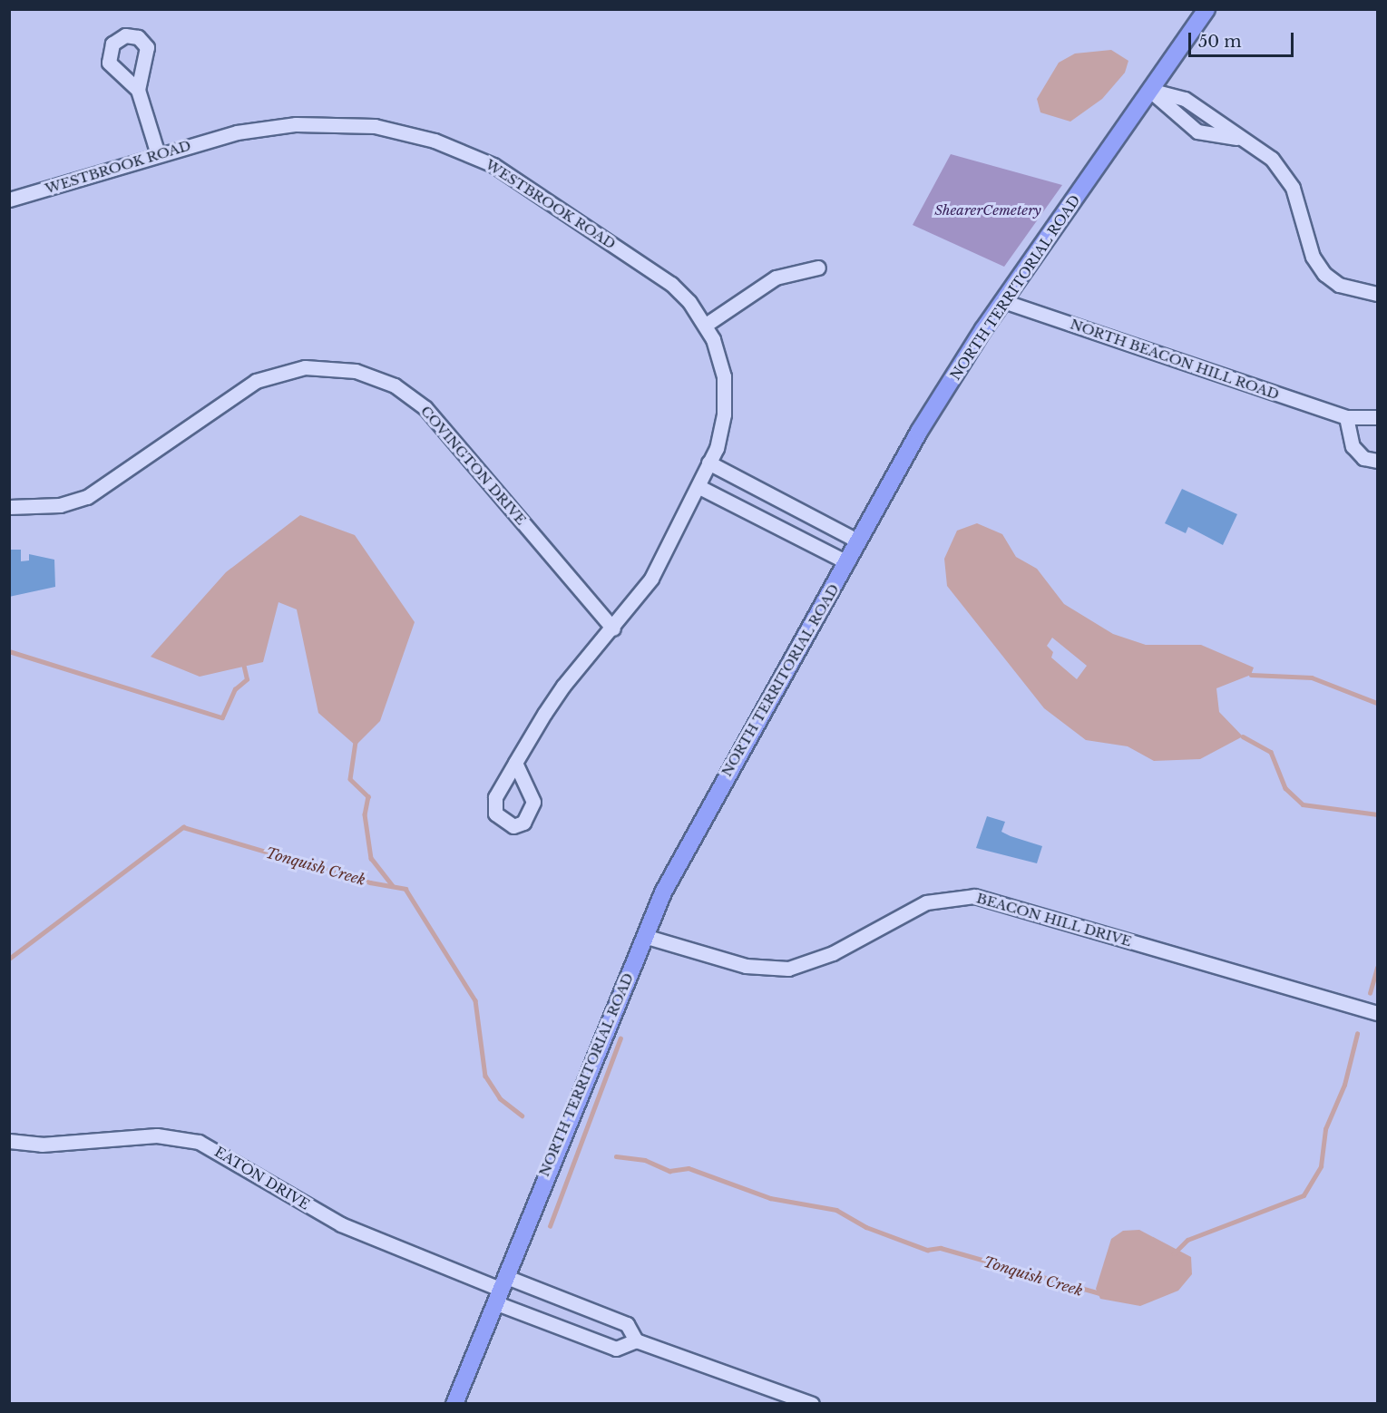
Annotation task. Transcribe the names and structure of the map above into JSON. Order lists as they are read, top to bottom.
{
  "streets": {
    "main road": ["NORTH TERRITORIAL ROAD"],
    "street": [
      "WESTBROOK ROAD",
      "NORTH BEACON HILL ROAD",
      "COVINGTON DRIVE",
      "BEACON HILL DRIVE",
      "EATON DRIVE"
    ]
  },
  "crossings": [
    ["WESTBROOK ROAD", "COVINGTON DRIVE"],
    ["NORTH TERRITORIAL ROAD", "NORTH BEACON HILL ROAD"],
    ["NORTH TERRITORIAL ROAD", "BEACON HILL DRIVE"],
    ["NORTH TERRITORIAL ROAD", "EATON DRIVE"]
  ],
  "water": ["Tonquish Creek"],
  "parks": ["ShearerCemetery"],
  "scale_bar": "50 m"
}
